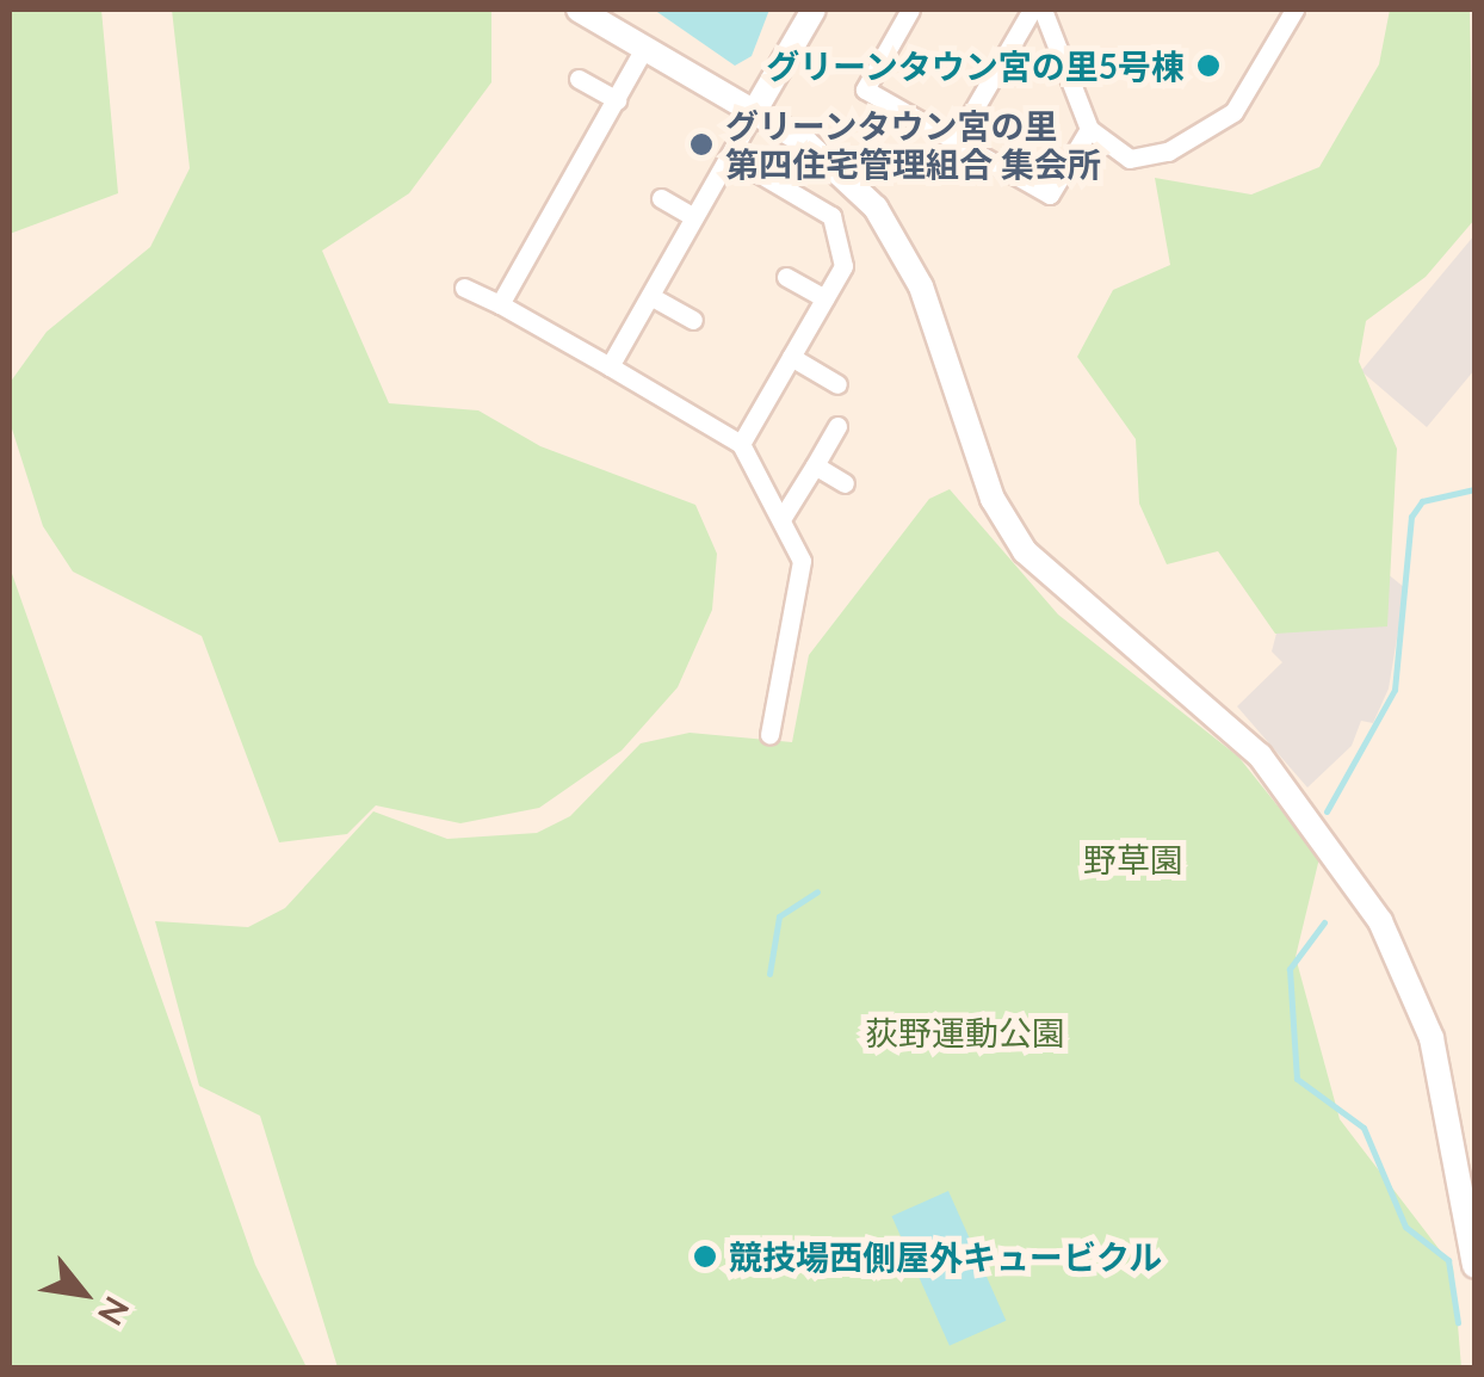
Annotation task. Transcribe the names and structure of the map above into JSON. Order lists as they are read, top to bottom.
{
  "parks": ["野草園", "荻野運動公園"],
  "places": ["グリーンタウン宮の里5号棟", "グリーンタウン宮の里 第四住宅管理組合 集会所", "競技場西側屋外キュービクル"],
  "north": "bottom right"
}
